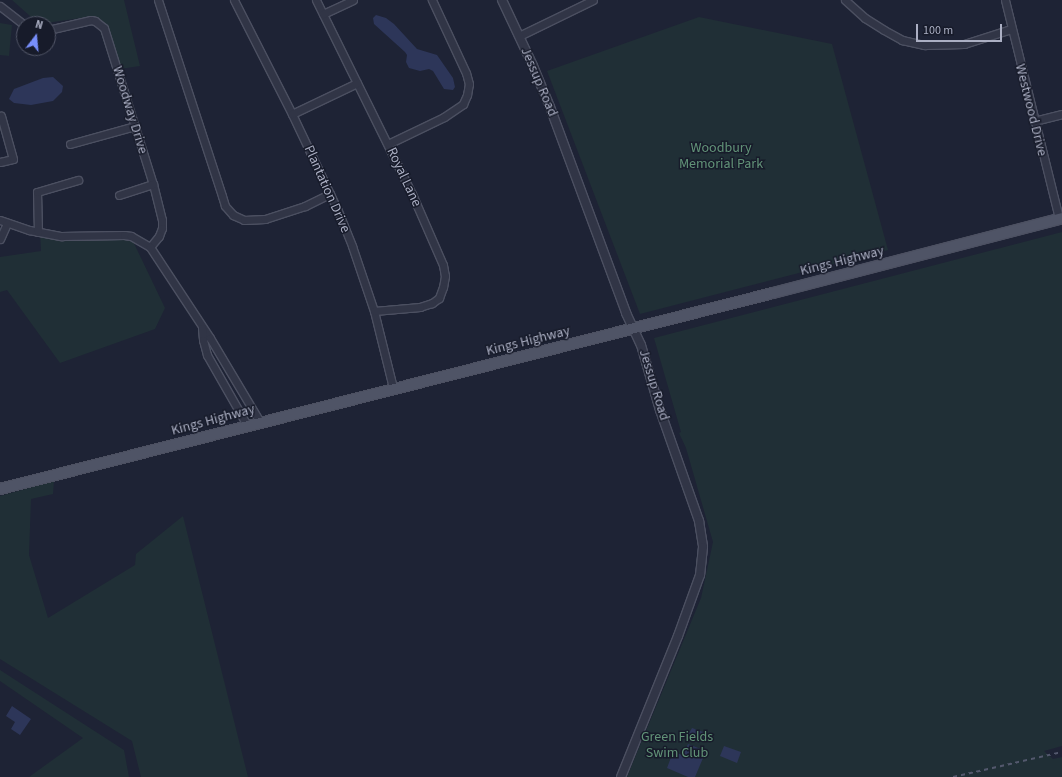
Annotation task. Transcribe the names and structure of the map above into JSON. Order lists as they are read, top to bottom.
{
  "streets": {
    "main road": ["Kings Highway"],
    "street": [
      "Jessup Road",
      "Woodway Drive",
      "Westwood Drive",
      "Royal Lane",
      "Plantation Drive"
    ]
  },
  "crossings": [
    ["Jessup Road", "Kings Highway"],
    ["Westwood Drive", "Kings Highway"],
    ["Royal Lane", "Plantation Drive"],
    ["Plantation Drive", "Kings Highway"]
  ],
  "parks": ["Woodbury Memorial Park", "Green Fields Swim Club"],
  "scale_bar": "100 m",
  "north": "top"
}
